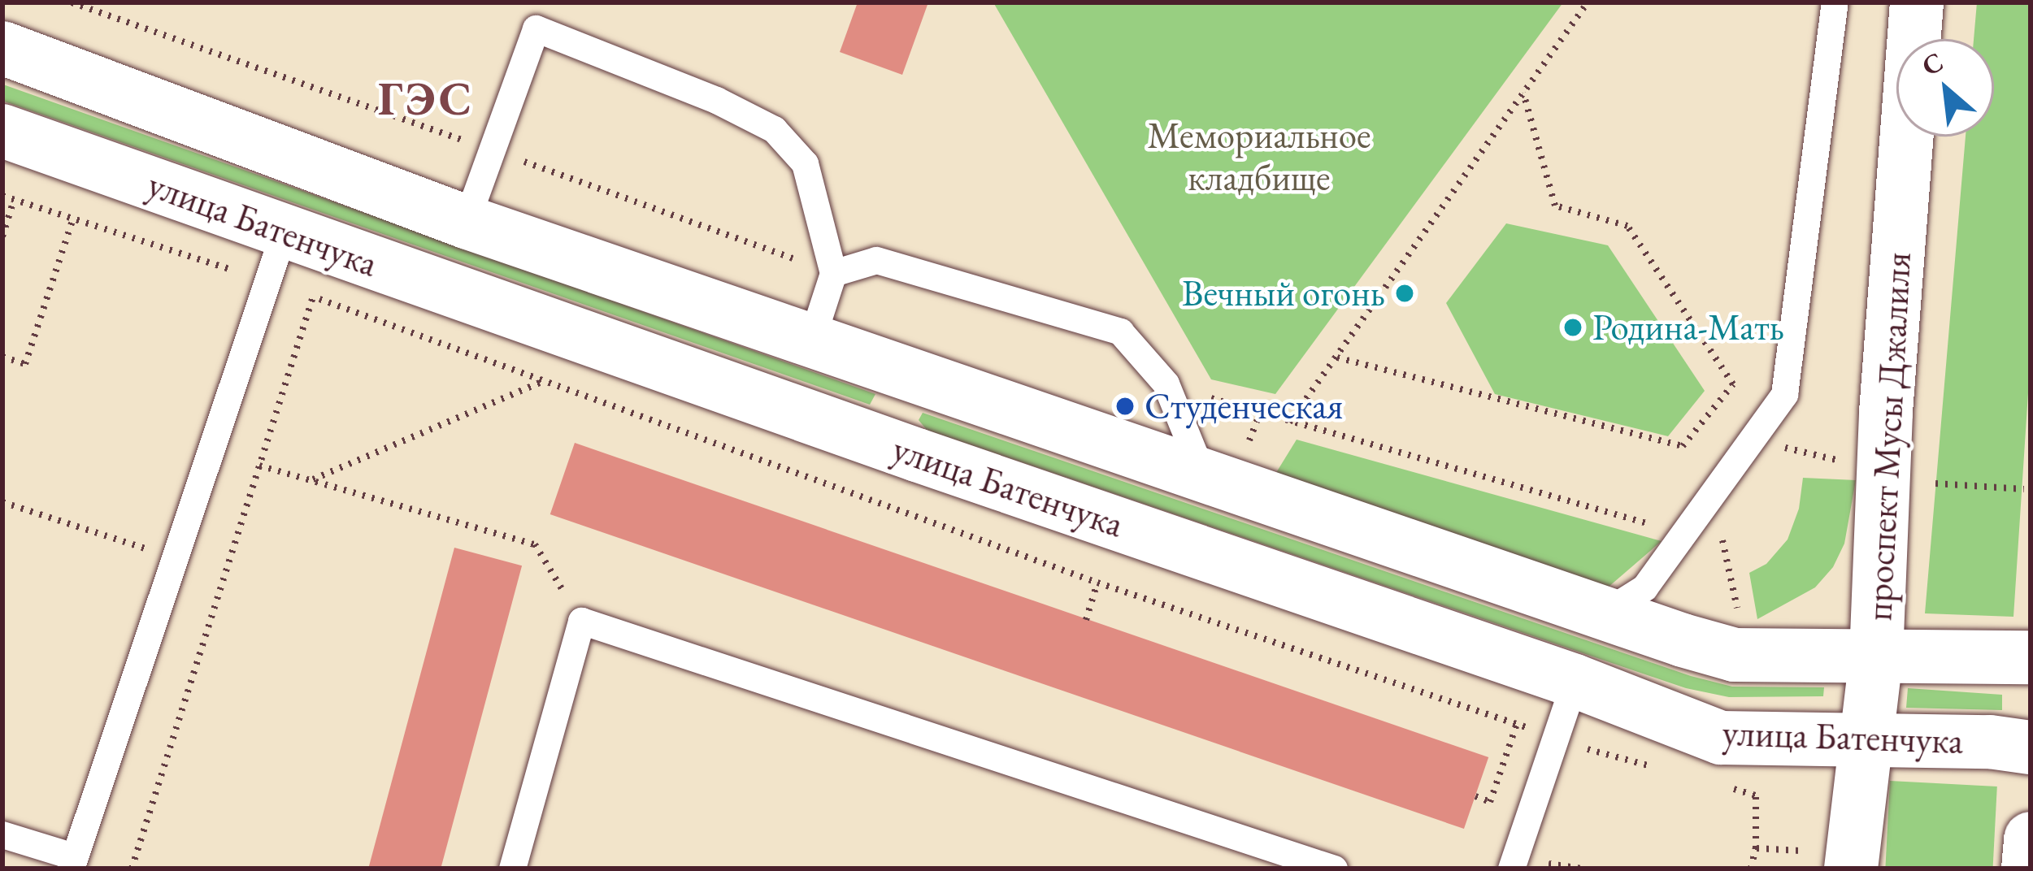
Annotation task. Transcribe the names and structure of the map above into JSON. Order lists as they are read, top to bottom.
{
  "streets": {
    "main road": ["улица Батенчука", "проспект Мусы Джалиля"]
  },
  "crossings": [
    ["улица Батенчука", "проспект Мусы Джалиля"]
  ],
  "districts": ["ГЭС"],
  "parks": ["Мемориальное кладбище"],
  "places": ["Вечный огонь", "Родина-Мать", "Студенческая"],
  "north": "top left"
}
